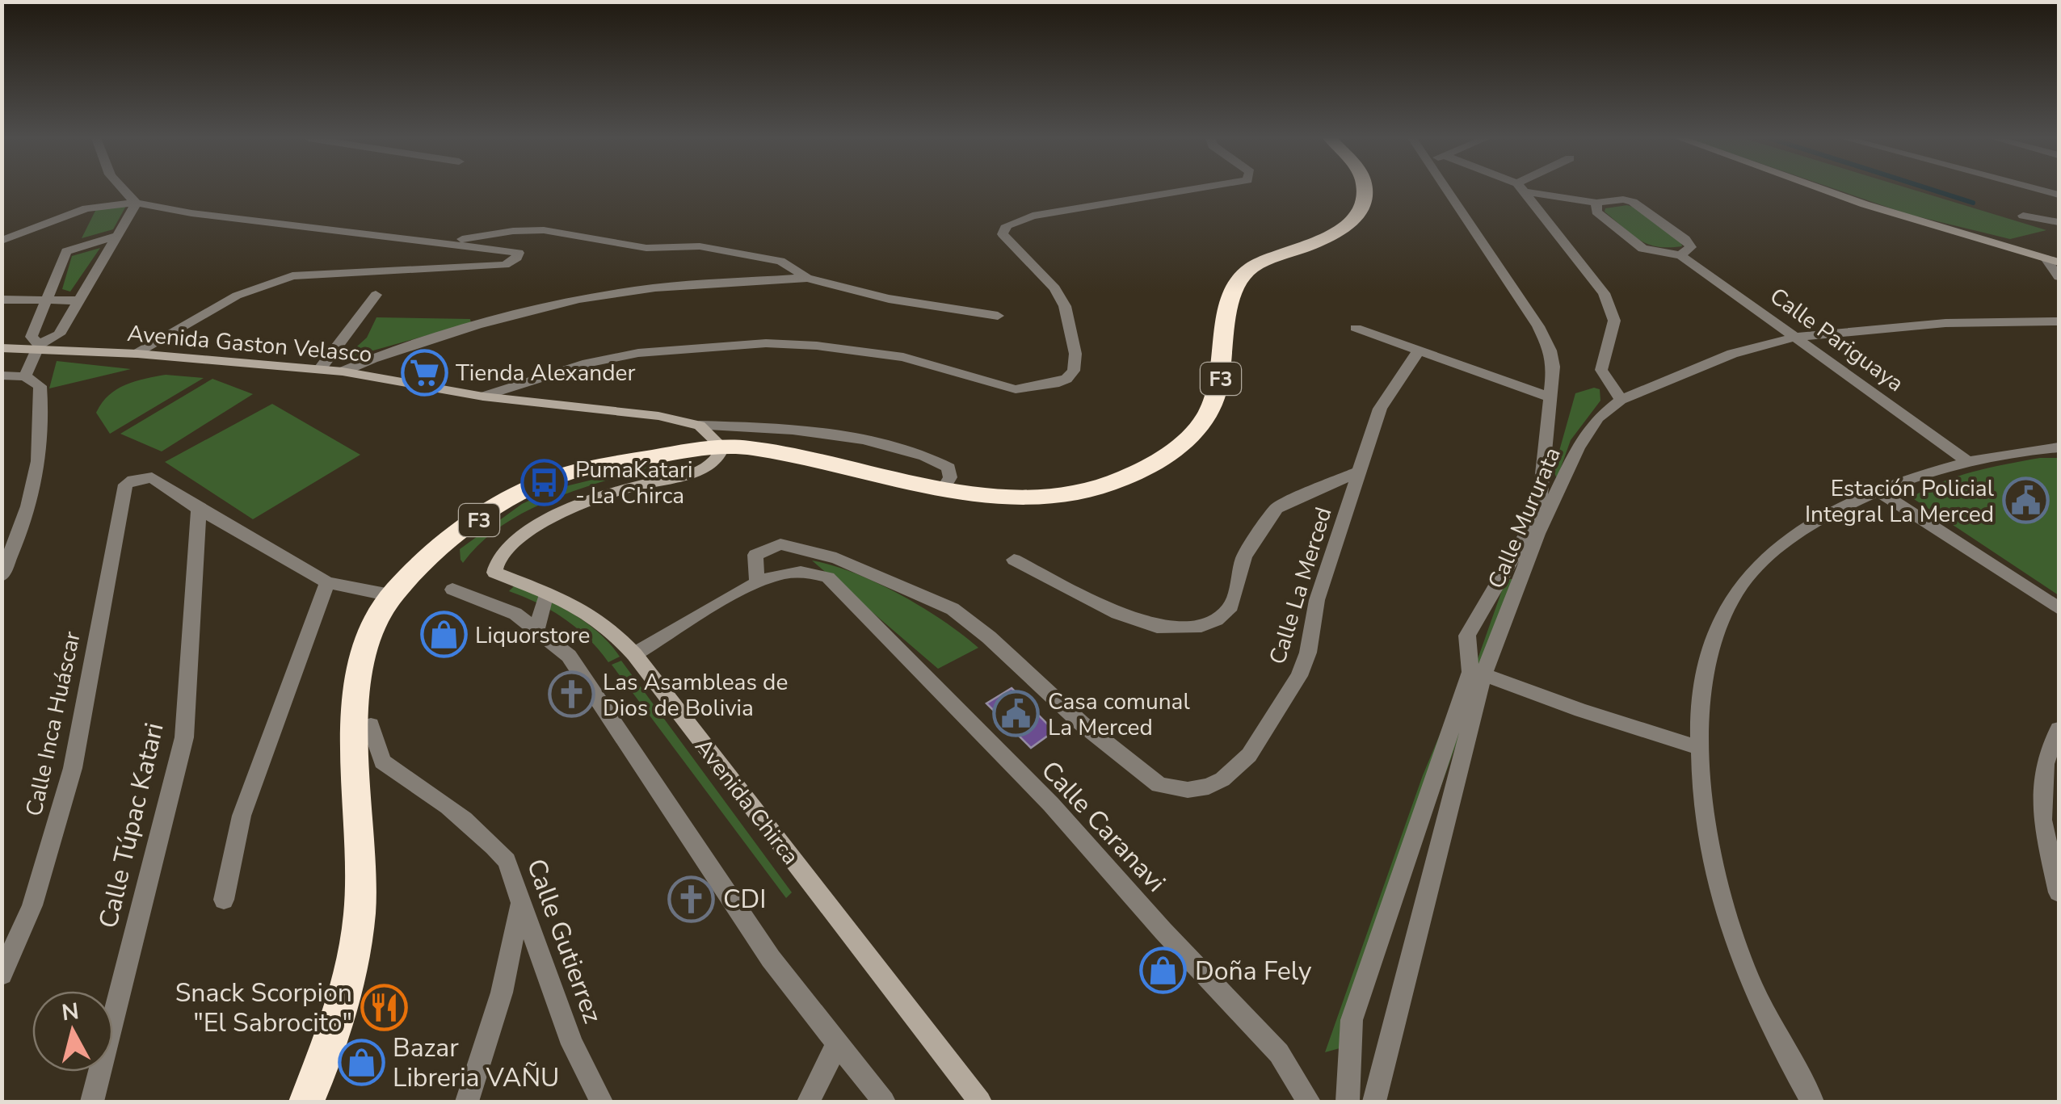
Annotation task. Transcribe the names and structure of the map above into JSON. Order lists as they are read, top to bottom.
{
  "streets": {
    "highway": ["F3"],
    "street": [
      "Calle Pariguaya",
      "Avenida Gaston Velasco",
      "Calle Mururata",
      "Calle La Merced",
      "Calle Inca Huáscar",
      "Avenida Chirca",
      "Calle Túpac Katari",
      "Calle Caranavi",
      "Calle Gutierrez"
    ]
  },
  "crossings": [
    ["Calle Pariguaya", "Calle Mururata"],
    ["F3", "Avenida Chirca"],
    ["F3", "Calle Gutierrez"],
    ["Calle La Merced", "Calle Caranavi"],
    ["Calle Inca Huáscar", "Calle Túpac Katari"],
    ["Avenida Chirca", "Calle Caranavi"]
  ],
  "places": {
    "supermarket": ["Tienda Alexander"],
    "bus stop": ["PumaKatari - La Chirca"],
    "public building": ["Estación Policial Integral La Merced", "Casa comunal La Merced"],
    "shop": ["Liquorstore", "Doña Fely", "Bazar Libreria VAÑU"],
    "church": ["Las Asambleas de Dios de Bolivia", "CDI"],
    "restaurant": ["Snack Scorpion \"El Sabrocito\""]
  },
  "north": "top"
}
